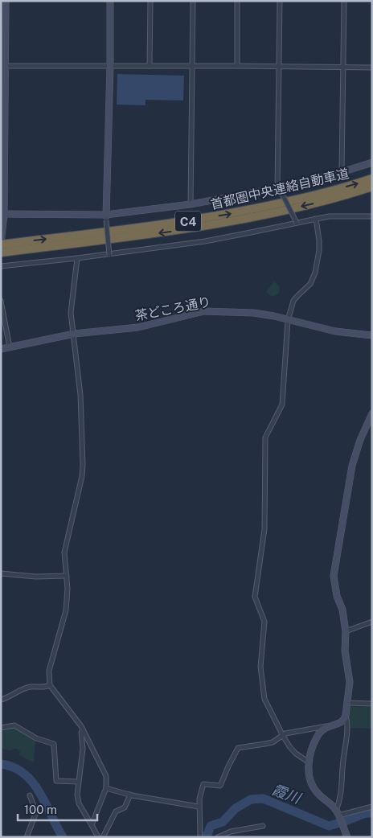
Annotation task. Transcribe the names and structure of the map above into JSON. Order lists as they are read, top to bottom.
{
  "streets": {
    "highway": ["首都圏中央連絡自動車道", "C4"],
    "street": ["茶どころ通り"]
  },
  "water": ["霞川"],
  "scale_bar": "100 m"
}
